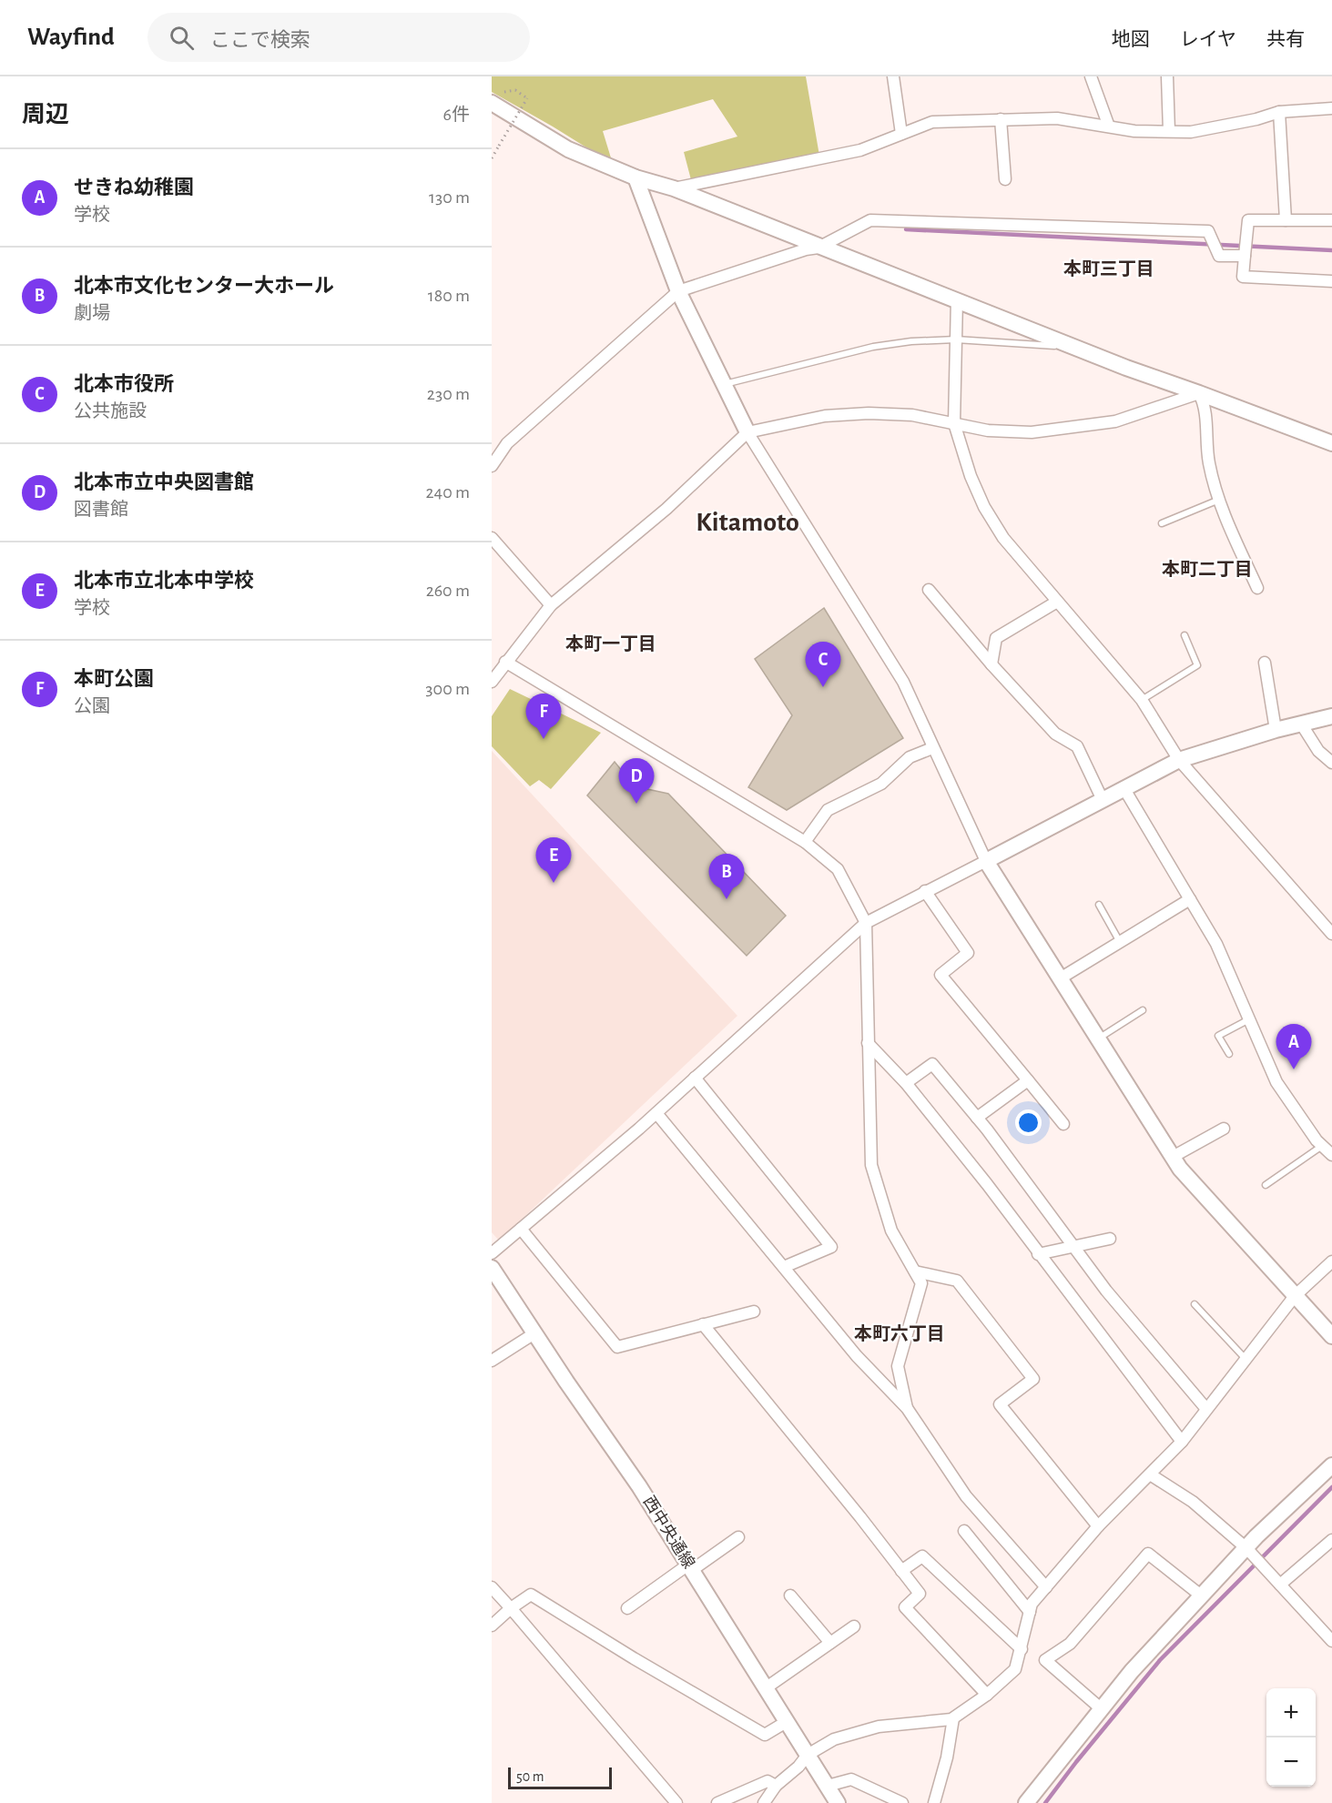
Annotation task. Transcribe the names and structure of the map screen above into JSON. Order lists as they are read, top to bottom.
{
  "streets": {
    "street": ["西中央通線"]
  },
  "districts": [
    "本町三丁目",
    "Kitamoto",
    "本町二丁目",
    "本町一丁目",
    "本町六丁目"
  ],
  "scale_bar": "50 m",
  "page": {
    "header": "Wayfind",
    "search": "ここで検索",
    "nav": ["地図", "レイヤ", "共有"],
    "heading": ["周辺", "6件"],
    "list": [
      {
        "mark": "A",
        "name": "せきね幼稚園",
        "note": "学校",
        "value": "130 m"
      },
      {
        "mark": "B",
        "name": "北本市文化センター大ホール",
        "note": "劇場",
        "value": "180 m"
      },
      {
        "mark": "C",
        "name": "北本市役所",
        "note": "公共施設",
        "value": "230 m"
      },
      {
        "mark": "D",
        "name": "北本市立中央図書館",
        "note": "図書館",
        "value": "240 m"
      },
      {
        "mark": "E",
        "name": "北本市立北本中学校",
        "note": "学校",
        "value": "260 m"
      },
      {
        "mark": "F",
        "name": "本町公園",
        "note": "公園",
        "value": "300 m"
      }
    ],
    "pins": [
      "C",
      "F",
      "D",
      "E",
      "B",
      "A"
    ],
    "map_buttons": ["+", "−"],
    "scale": "50 m"
  }
}
